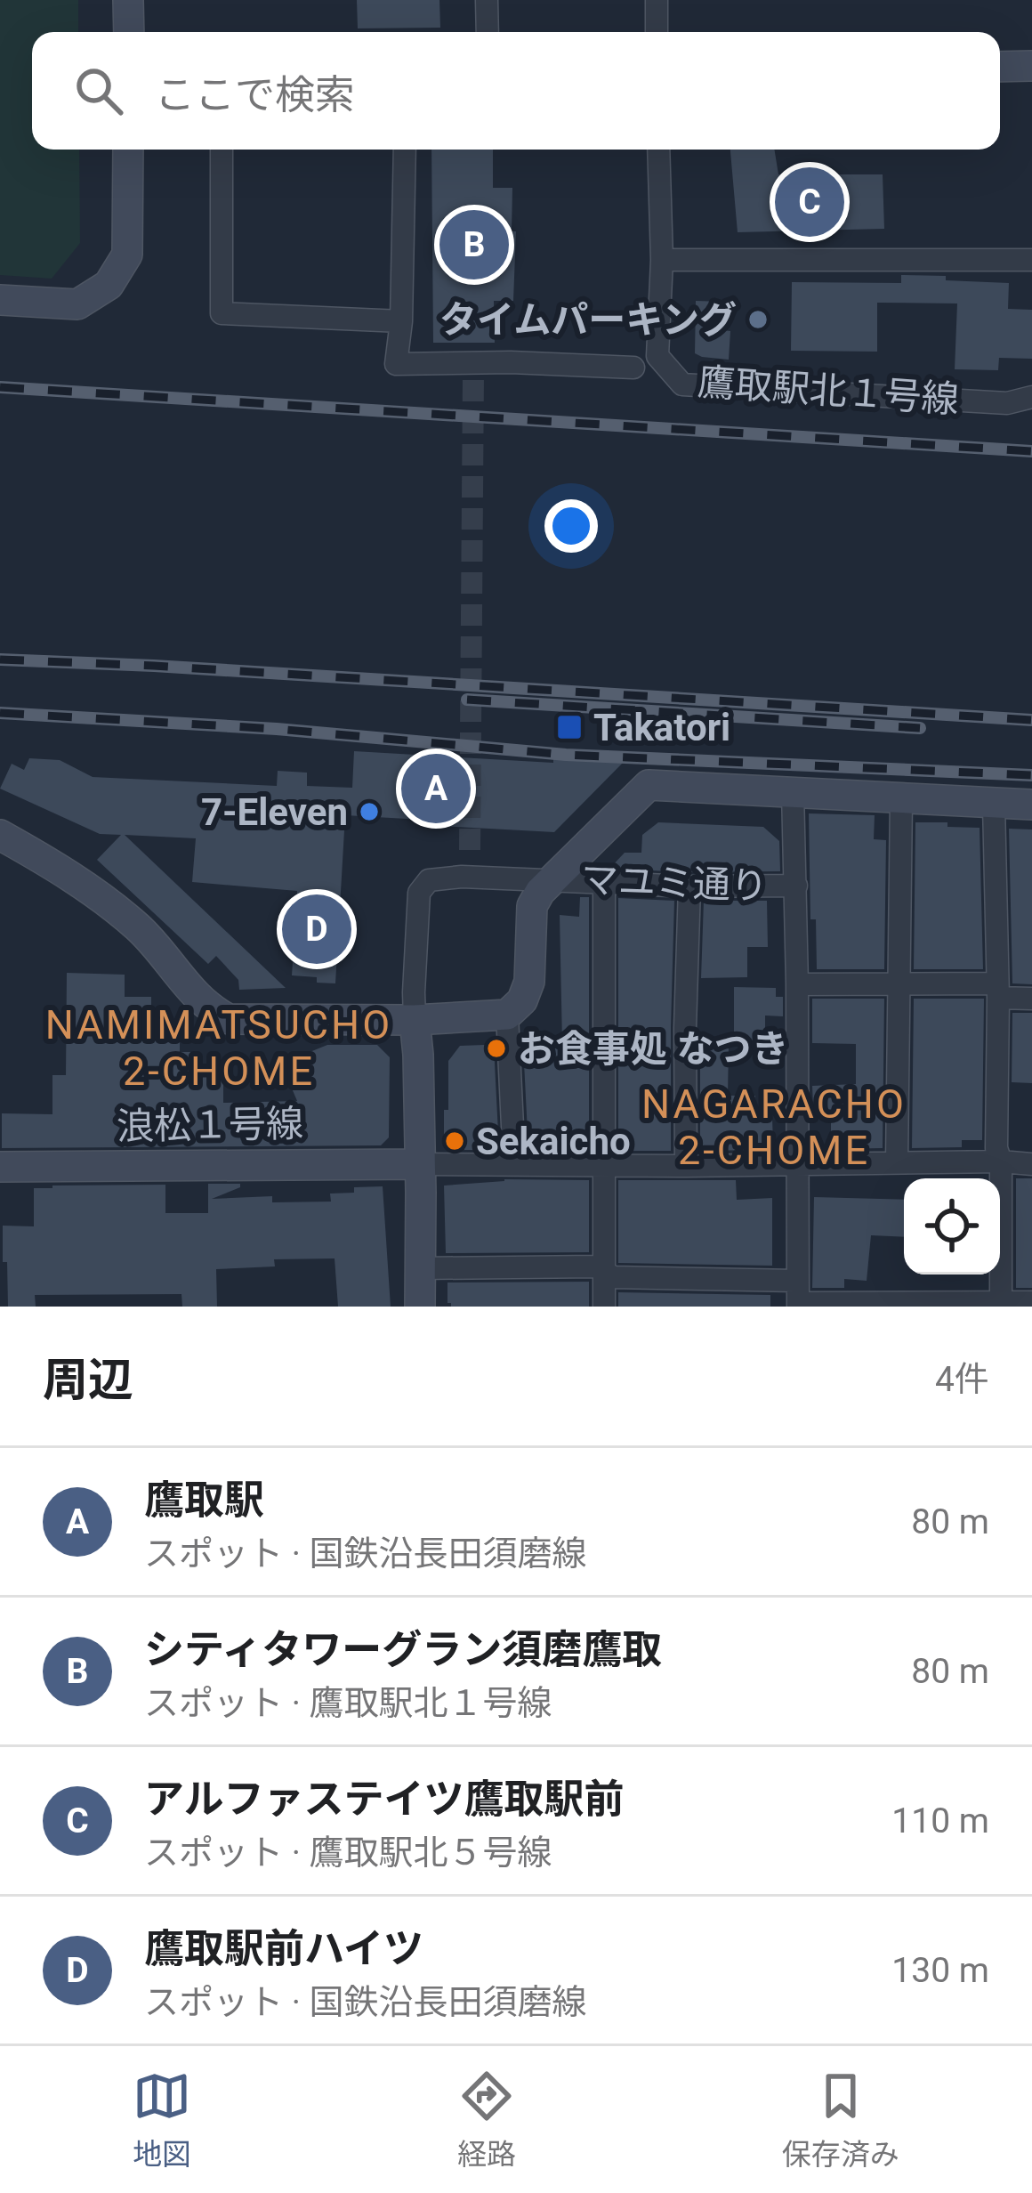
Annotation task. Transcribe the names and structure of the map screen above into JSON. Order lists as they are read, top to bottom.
{
  "streets": {
    "street": ["鷹取駅北１号線", "マユミ通り", "浪松１号線"]
  },
  "districts": ["NAMIMATSUCHO 2-CHOME", "NAGARACHO 2-CHOME"],
  "places": {
    "other": [
      "タイムパーキング",
      "7-Eleven",
      "お食事処 なつき",
      "Sekaicho"
    ],
    "transit": ["Takatori"]
  },
  "page": {
    "search": "ここで検索",
    "pins": [
      "C",
      "B",
      "A",
      "D"
    ],
    "heading": ["周辺", "4件"],
    "list": [
      {
        "mark": "A",
        "name": "鷹取駅",
        "note": "スポット · 国鉄沿長田須磨線",
        "value": "80 m"
      },
      {
        "mark": "B",
        "name": "シティタワーグラン須磨鷹取",
        "note": "スポット · 鷹取駅北１号線",
        "value": "80 m"
      },
      {
        "mark": "C",
        "name": "アルファステイツ鷹取駅前",
        "note": "スポット · 鷹取駅北５号線",
        "value": "110 m"
      },
      {
        "mark": "D",
        "name": "鷹取駅前ハイツ",
        "note": "スポット · 国鉄沿長田須磨線",
        "value": "130 m"
      }
    ],
    "nav": ["地図", "経路", "保存済み"]
  }
}
